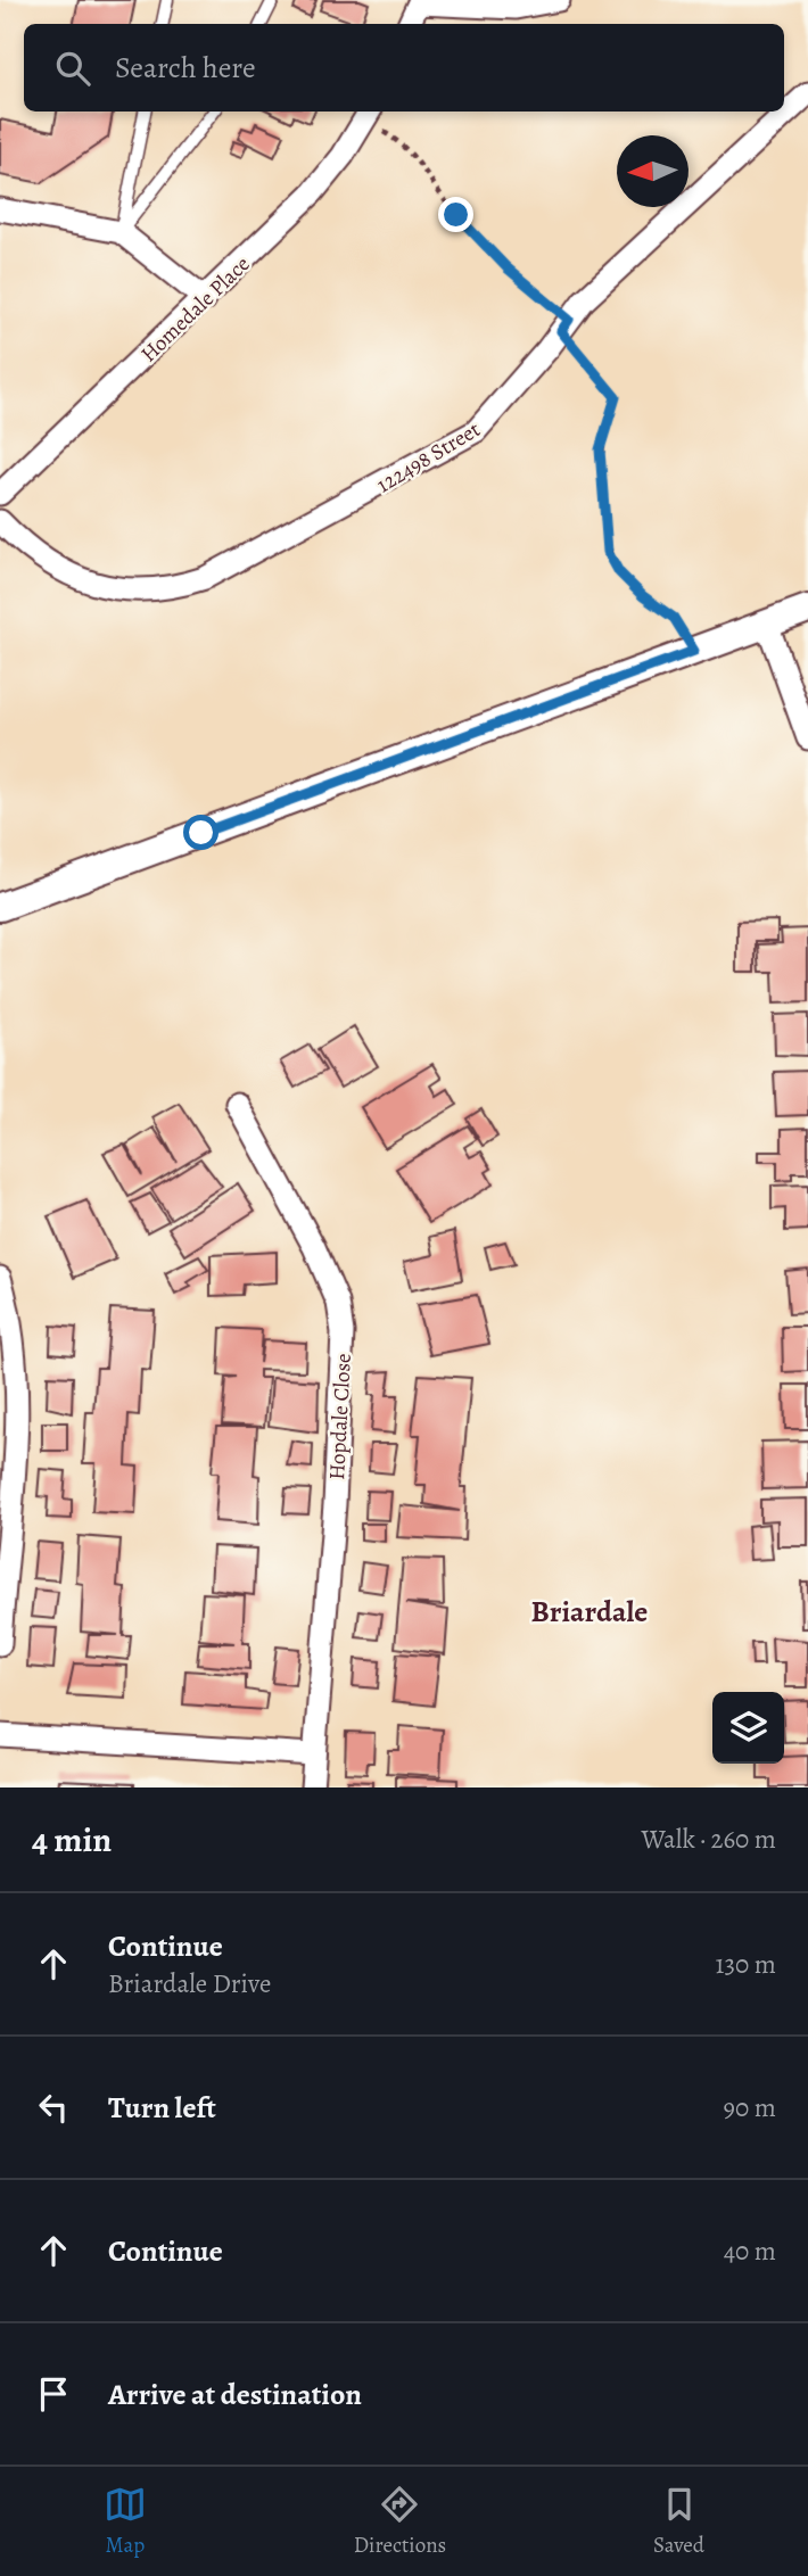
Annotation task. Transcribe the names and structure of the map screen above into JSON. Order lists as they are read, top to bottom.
{
  "streets": {
    "street": ["Homedale Place", "122498 Street", "Hopdale Close"]
  },
  "districts": ["Briardale"],
  "north": "left",
  "page": {
    "search": "Search here",
    "heading": ["4 min", "Walk · 260 m"],
    "list": [
      ["Continue", "Briardale Drive", "130 m"],
      ["Turn left", "90 m"],
      ["Continue", "40 m"],
      "Arrive at destination"
    ],
    "nav": ["Map", "Directions", "Saved"]
  }
}
